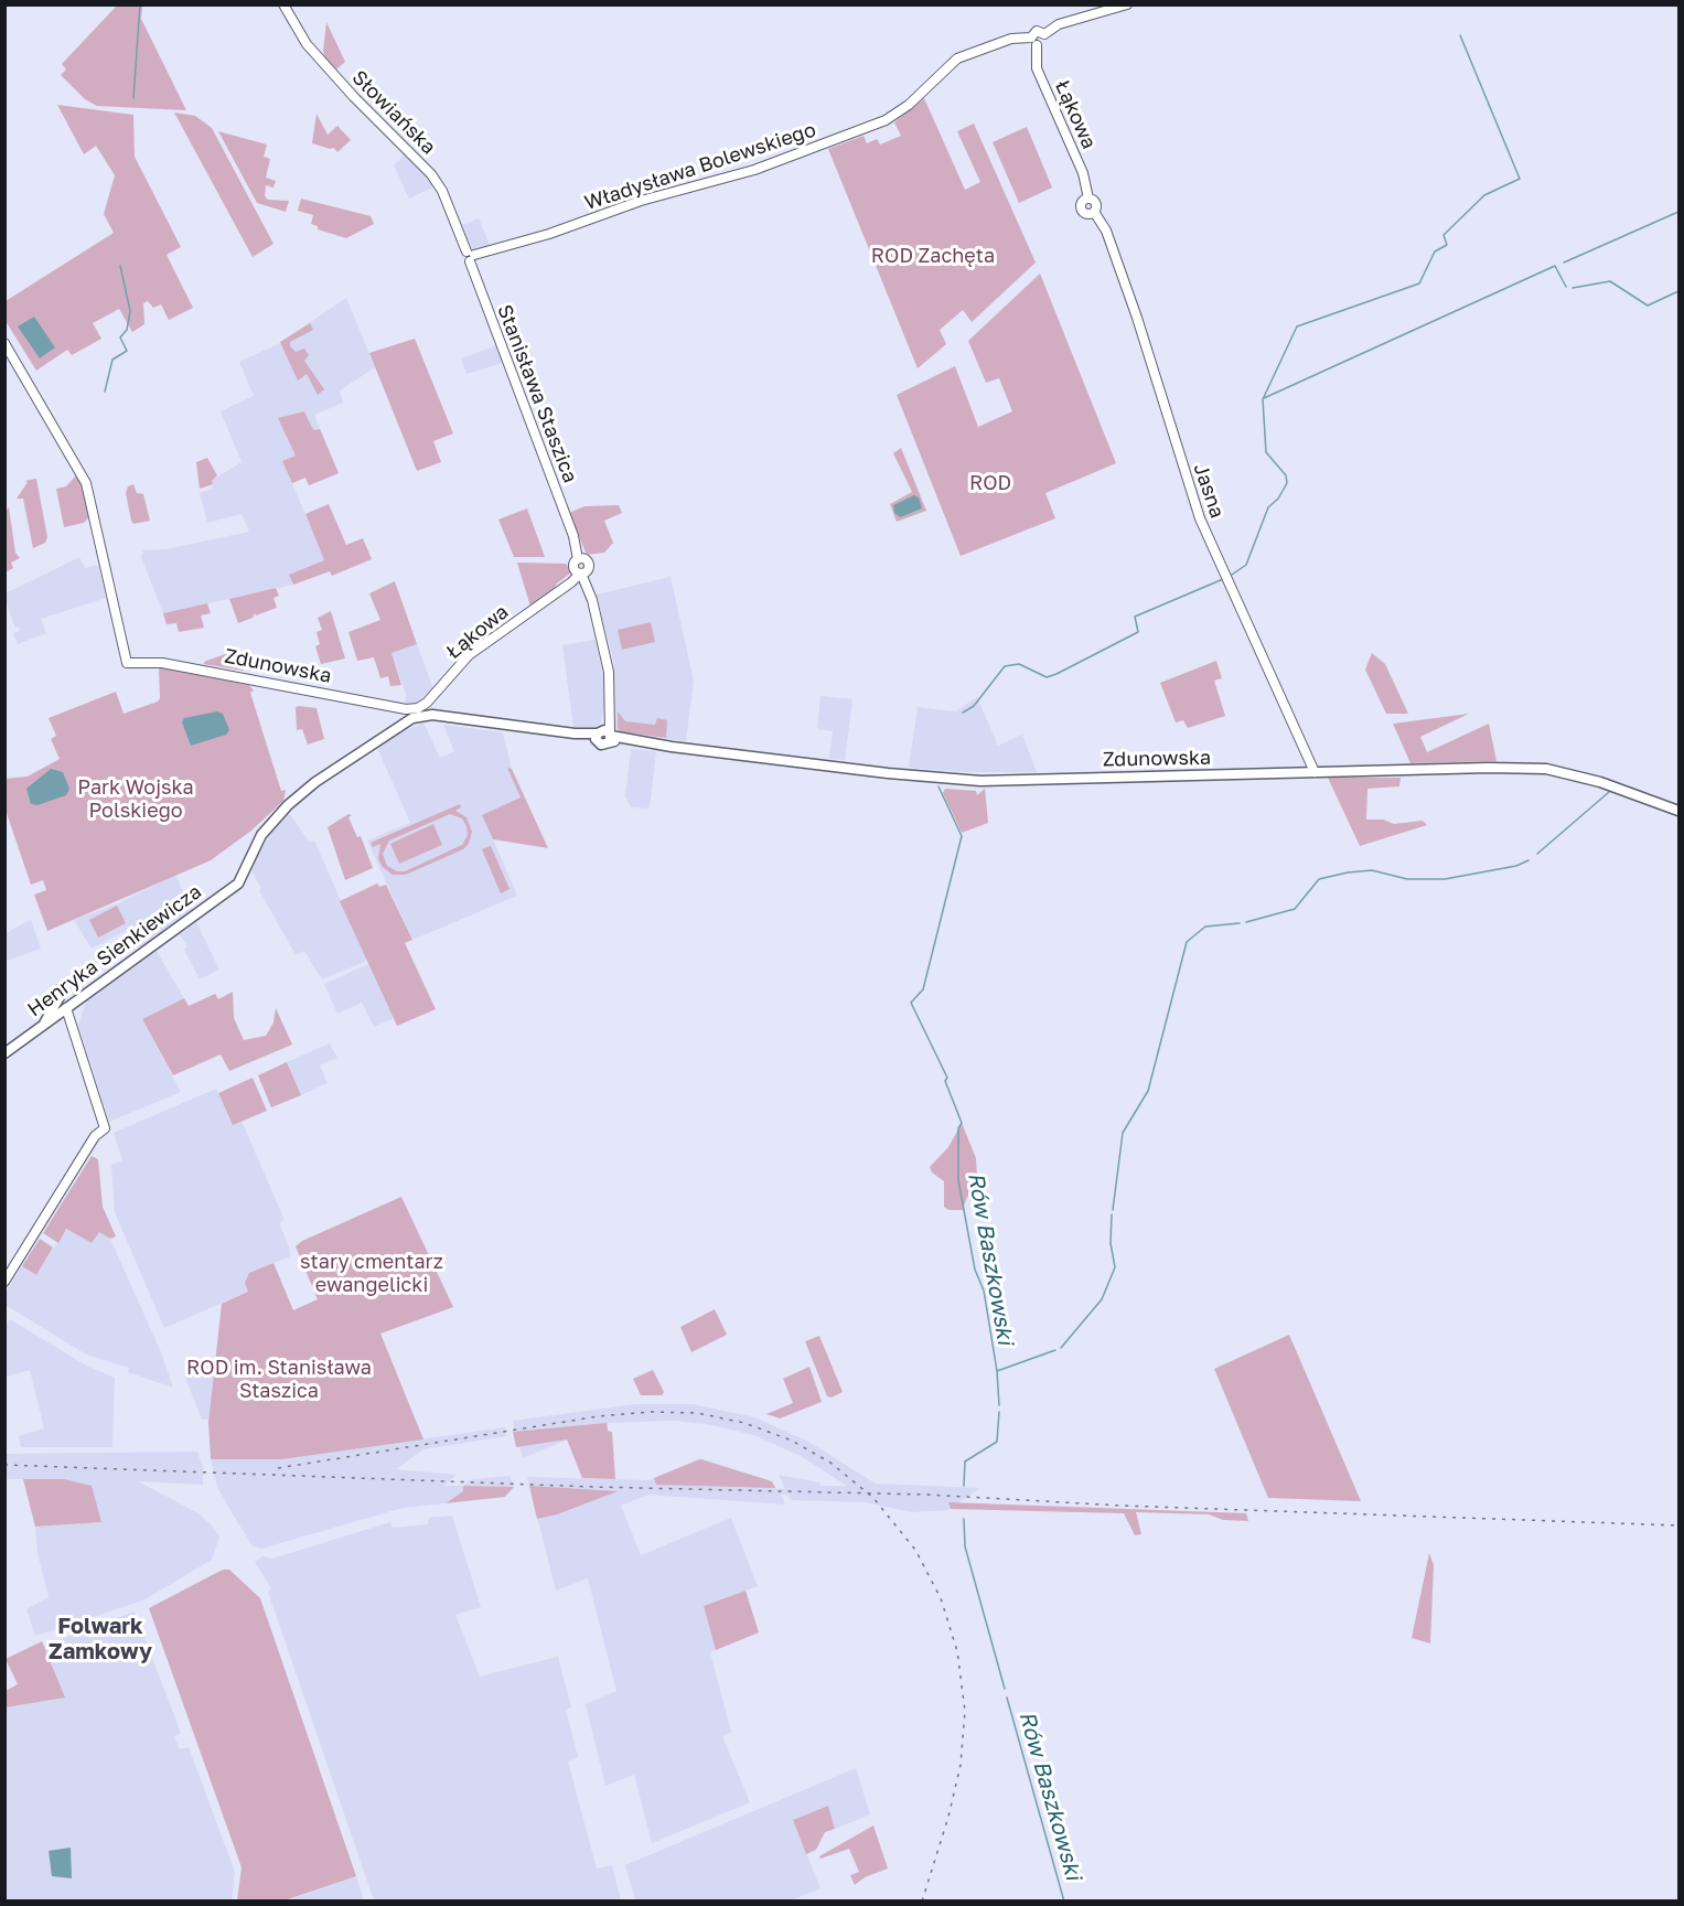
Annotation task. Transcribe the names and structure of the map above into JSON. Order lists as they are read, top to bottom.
{
  "streets": {
    "main road": ["Zdunowska", "Henryka Sienkiewicza"],
    "street": [
      "Słowiańska",
      "Łąkowa",
      "Władysława Bolewskiego",
      "Stanisława Staszica",
      "Jasna"
    ]
  },
  "crossings": [
    ["Słowiańska", "Władysława Bolewskiego"],
    ["Słowiańska", "Stanisława Staszica"],
    ["Łąkowa", "Władysława Bolewskiego"],
    ["Łąkowa", "Stanisława Staszica"],
    ["Łąkowa", "Jasna"],
    ["Łąkowa", "Zdunowska"],
    ["Łąkowa", "Henryka Sienkiewicza"],
    ["Władysława Bolewskiego", "Stanisława Staszica"],
    ["Jasna", "Zdunowska"],
    ["Zdunowska", "Henryka Sienkiewicza"]
  ],
  "districts": ["Folwark Zamkowy"],
  "water": ["Rów Baszkowski"],
  "parks": [
    "ROD Zachęta",
    "ROD",
    "Park Wojska Polskiego",
    "stary cmentarz ewangelicki",
    "ROD im. Stanisława Staszica"
  ]
}
